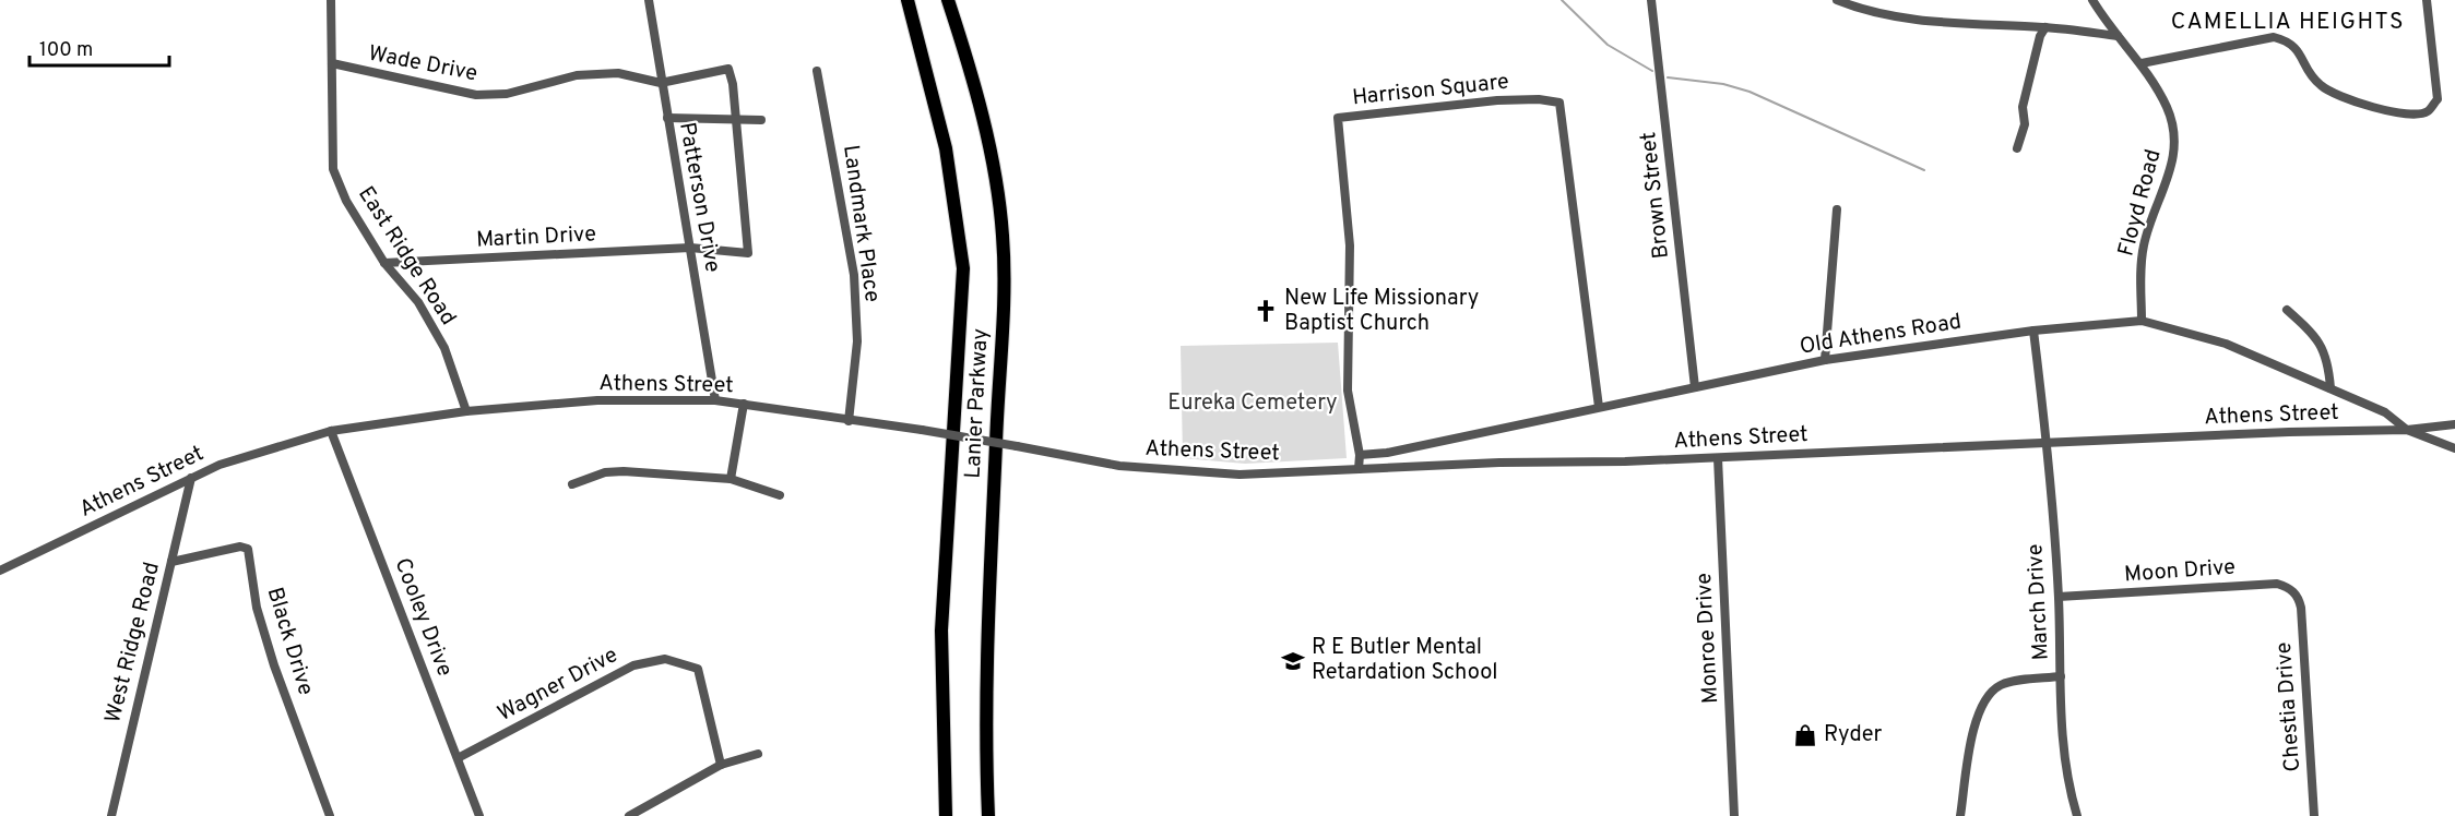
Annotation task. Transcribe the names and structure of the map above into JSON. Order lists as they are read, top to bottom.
{
  "streets": {
    "highway": ["Lanier Parkway"],
    "street": [
      "Wade Drive",
      "Harrison Square",
      "Brown Street",
      "Patterson Drive",
      "Floyd Road",
      "Landmark Place",
      "Martin Drive",
      "East Ridge Road",
      "Old Athens Road",
      "Athens Street",
      "Moon Drive",
      "March Drive",
      "Cooley Drive",
      "Monroe Drive",
      "Black Drive",
      "West Ridge Road",
      "Wagner Drive",
      "Chestia Drive"
    ]
  },
  "crossings": [
    ["Wade Drive", "Patterson Drive"],
    ["Wade Drive", "East Ridge Road"],
    ["Harrison Square", "Old Athens Road"],
    ["Brown Street", "Old Athens Road"],
    ["Patterson Drive", "Martin Drive"],
    ["Patterson Drive", "Athens Street"],
    ["Floyd Road", "Old Athens Road"],
    ["Landmark Place", "Athens Street"],
    ["Martin Drive", "East Ridge Road"],
    ["East Ridge Road", "Athens Street"],
    ["Old Athens Road", "Athens Street"],
    ["Old Athens Road", "March Drive"],
    ["Athens Street", "March Drive"],
    ["Athens Street", "Cooley Drive"],
    ["Athens Street", "Monroe Drive"],
    ["Athens Street", "West Ridge Road"],
    ["Moon Drive", "March Drive"],
    ["Moon Drive", "Chestia Drive"],
    ["Cooley Drive", "Wagner Drive"],
    ["Black Drive", "West Ridge Road"]
  ],
  "districts": ["CAMELLIA HEIGHTS"],
  "parks": ["Eureka Cemetery"],
  "places": {
    "church": ["New Life Missionary Baptist Church"],
    "school or university": ["R E Butler Mental Retardation School"],
    "shop": ["Ryder"]
  },
  "scale_bar": "100 m"
}
